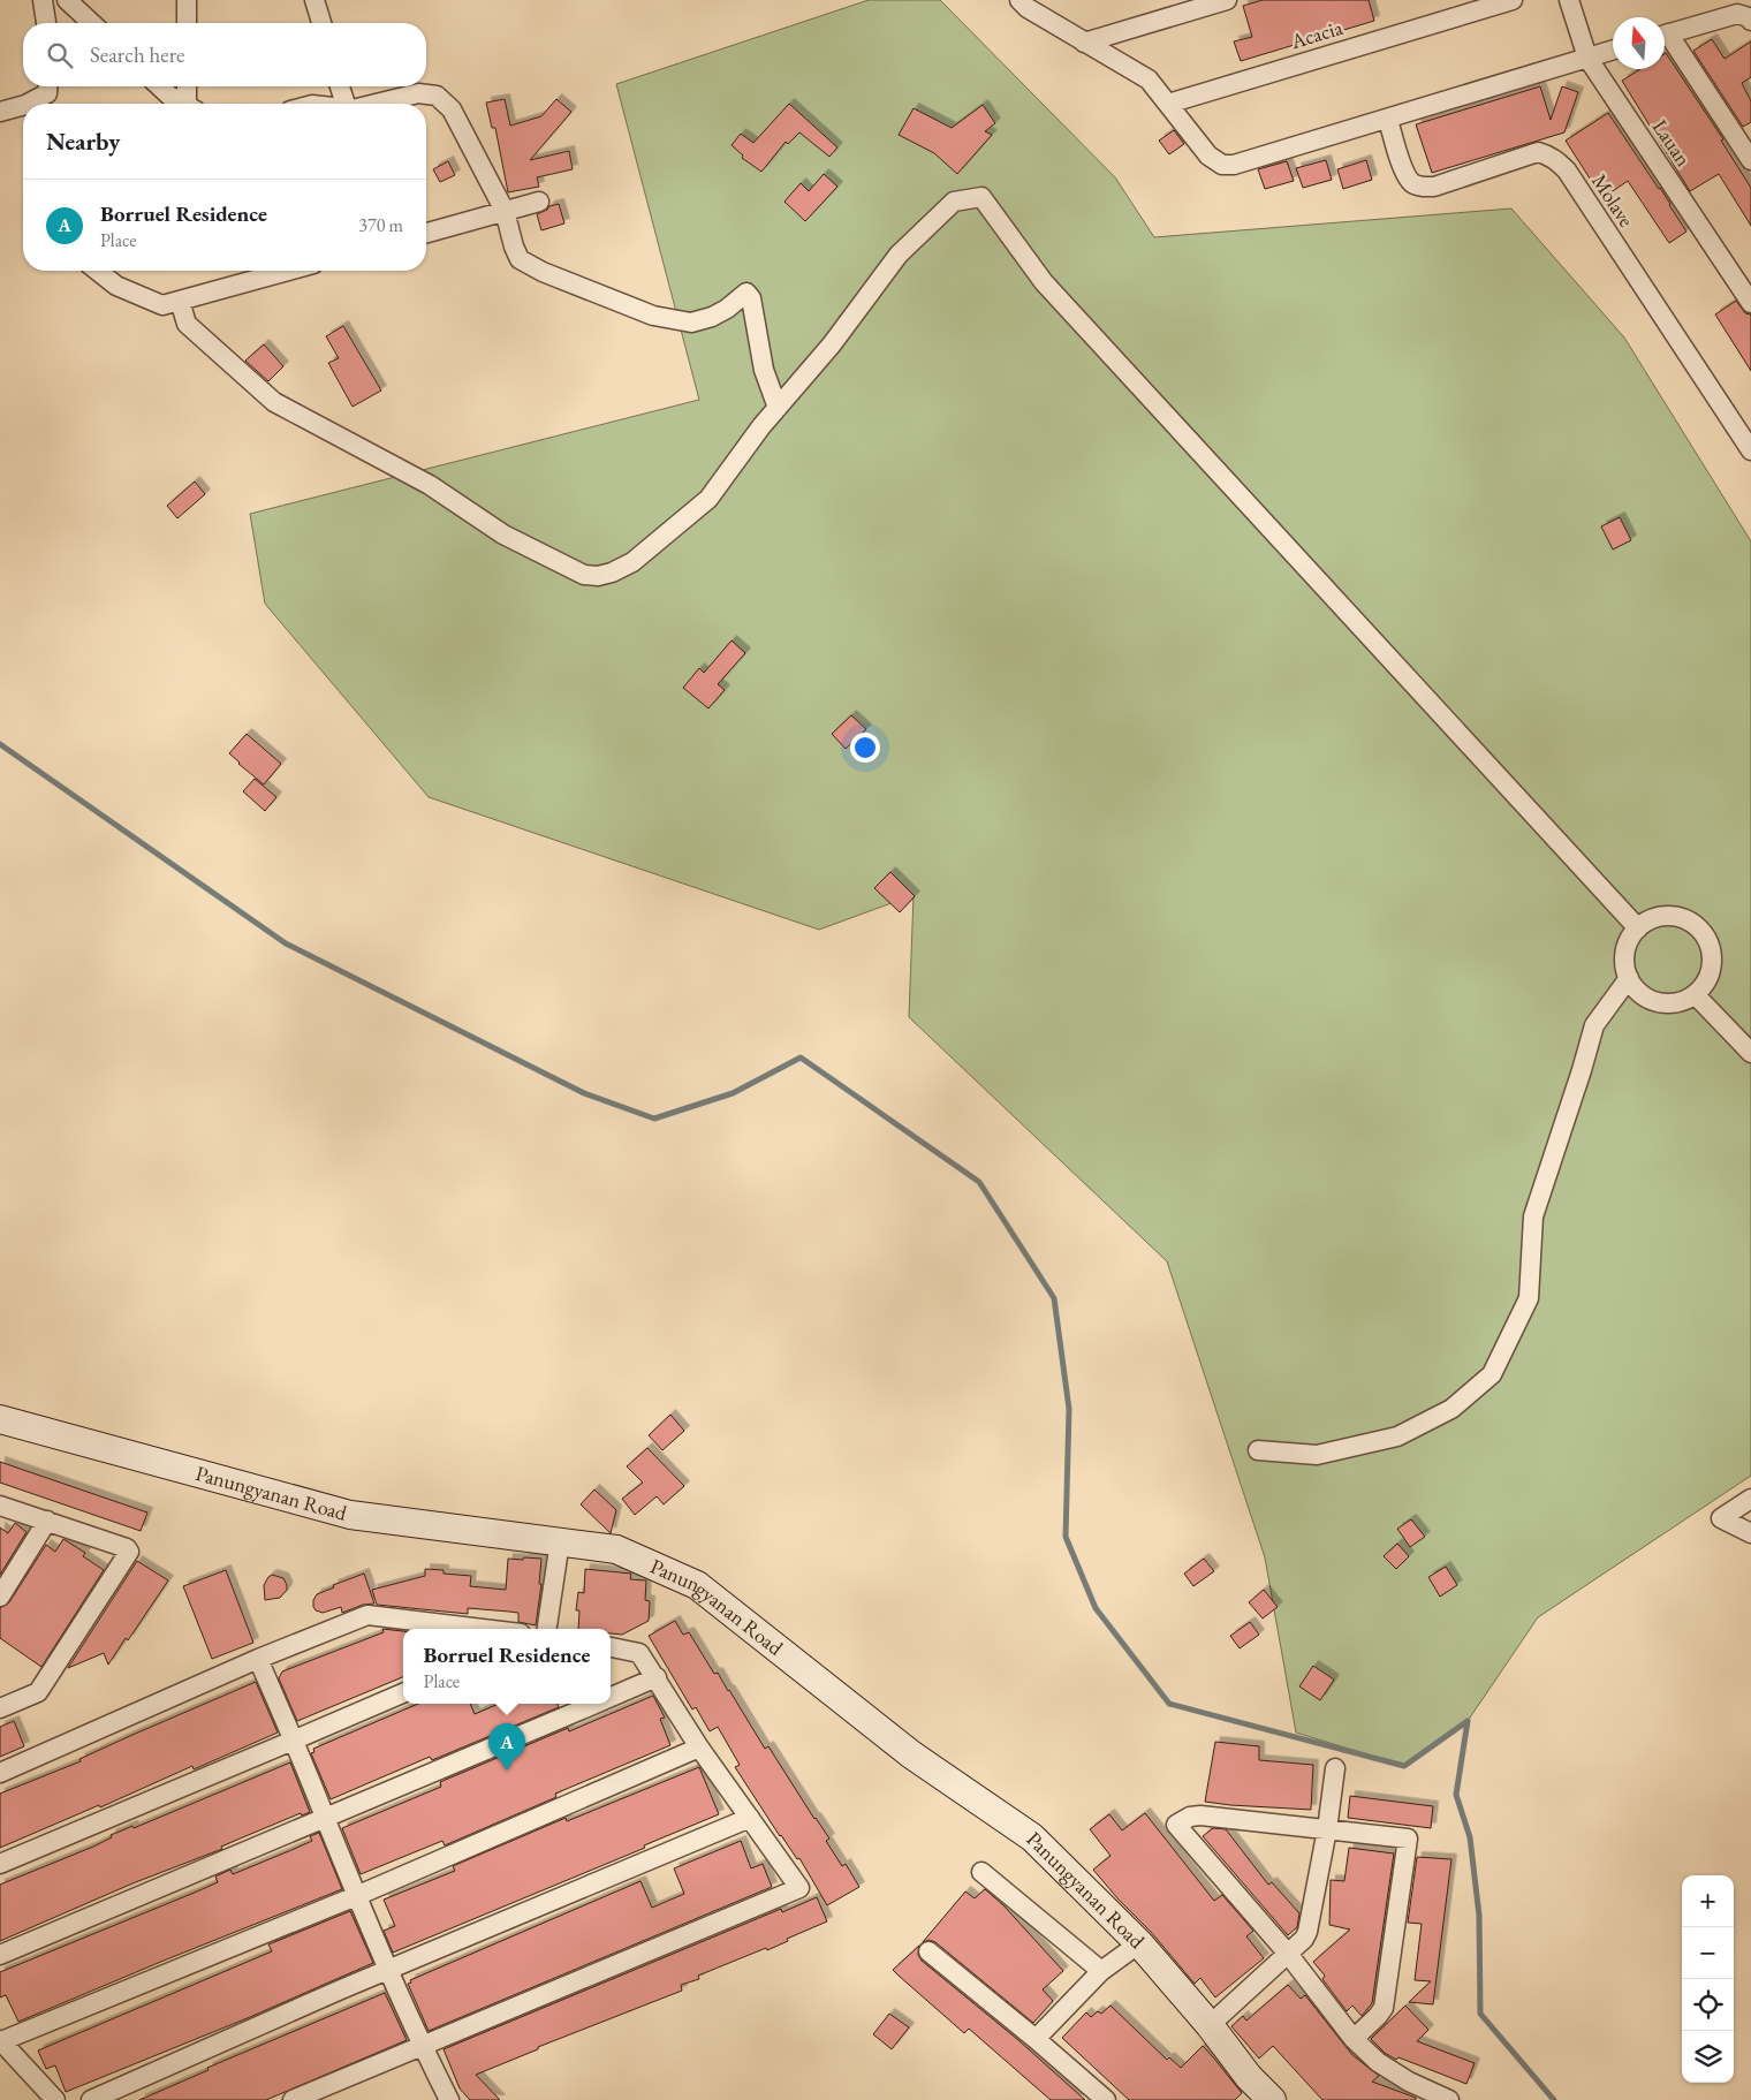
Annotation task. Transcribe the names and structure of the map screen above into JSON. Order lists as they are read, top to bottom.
{
  "streets": {
    "street": [
      "Acacia",
      "Lauan",
      "Molave",
      "Panungyanan Road"
    ]
  },
  "north": "top",
  "page": {
    "search": "Search here",
    "heading": "Nearby",
    "list": [
      {
        "mark": "A",
        "name": "Borruel Residence",
        "note": "Place",
        "value": "370 m"
      }
    ],
    "popup": ["Borruel Residence", "Place"],
    "pins": "A",
    "map_buttons": ["+", "−"]
  }
}
